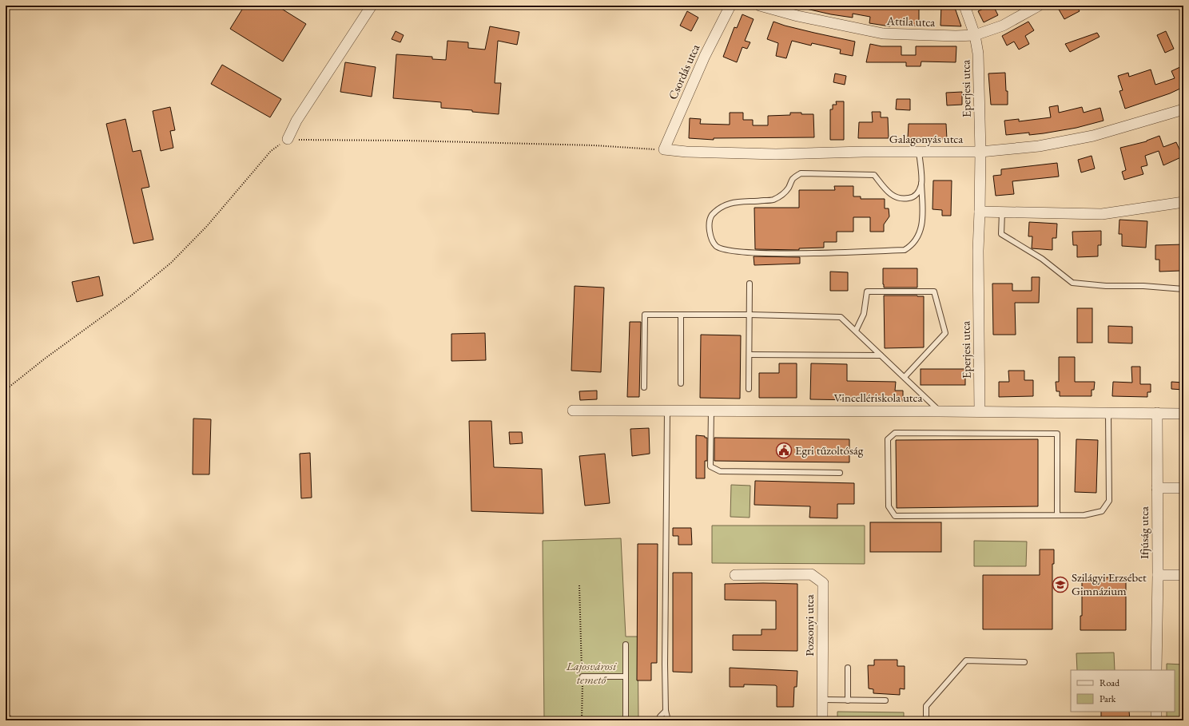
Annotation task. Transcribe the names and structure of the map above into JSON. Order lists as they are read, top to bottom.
{
  "streets": {
    "street": [
      "Attila utca",
      "Csordás utca",
      "Eperjesi utca",
      "Galagonyás utca",
      "Vincellériskola utca",
      "Ifjúság utca",
      "Pozsonyi utca"
    ]
  },
  "crossings": [
    ["Attila utca", "Eperjesi utca"],
    ["Csordás utca", "Galagonyás utca"],
    ["Eperjesi utca", "Galagonyás utca"],
    ["Eperjesi utca", "Vincellériskola utca"],
    ["Vincellériskola utca", "Ifjúság utca"]
  ],
  "parks": ["Lajosvárosi temető"],
  "places": {
    "public building": ["Egri tűzoltóság"],
    "school or university": ["Szilágyi Erzsébet Gimnázium"]
  },
  "legend": ["Road", "Park"]
}
